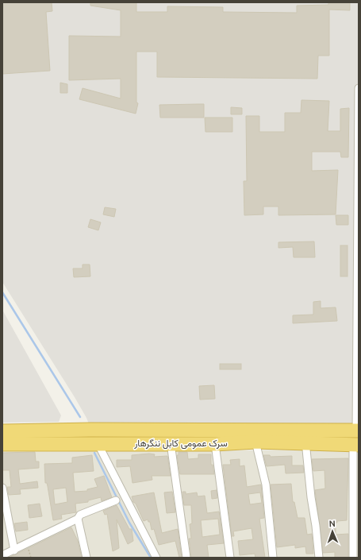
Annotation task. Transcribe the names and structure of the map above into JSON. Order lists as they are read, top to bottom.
{
  "streets": {
    "highway": ["سرک عمومی کابل ننگرهار"]
  },
  "north": "top"
}
